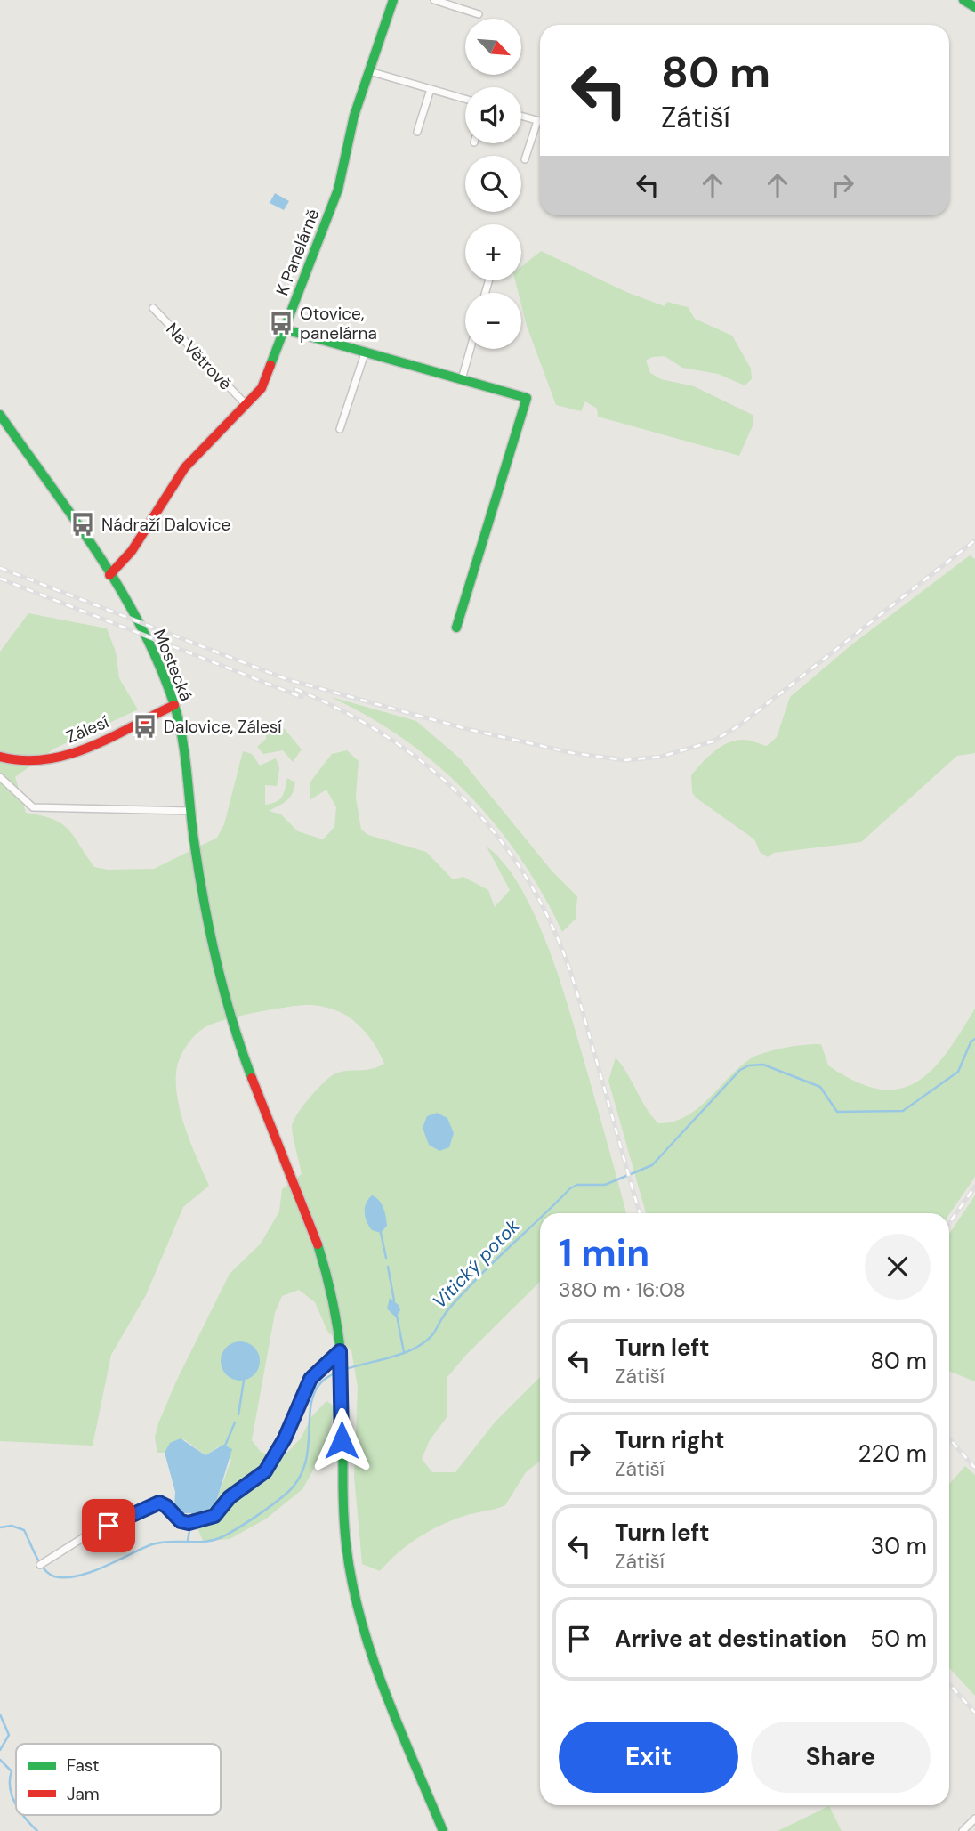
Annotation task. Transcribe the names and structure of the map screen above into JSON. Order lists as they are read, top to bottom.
{
  "streets": {
    "street": [
      "K Panelárně",
      "Na Větrově",
      "Mostecká",
      "Zálesí"
    ]
  },
  "crossings": [
    ["K Panelárně", "Na Větrově"],
    ["K Panelárně", "Mostecká"],
    ["Mostecká", "Zálesí"]
  ],
  "water": ["Vitický potok"],
  "places": {
    "bus stop": ["Otovice, panelárna", "Nádraží Dalovice", "Dalovice, Zálesí"]
  },
  "legend": ["Fast", "Jam"],
  "north": "bottom right",
  "page": {
    "map_buttons": ["+", "−"],
    "turn": ["80 m", "Zátiší"],
    "heading": ["1 min", "380 m · 16:08"],
    "list": [
      {
        "name": "Turn left",
        "note": "Zátiší",
        "value": "80 m"
      },
      {
        "name": "Turn right",
        "note": "Zátiší",
        "value": "220 m"
      },
      {
        "name": "Turn left",
        "note": "Zátiší",
        "value": "30 m"
      },
      {
        "name": "Arrive at destination",
        "value": "50 m"
      }
    ],
    "buttons": ["Exit", "Share"]
  }
}
